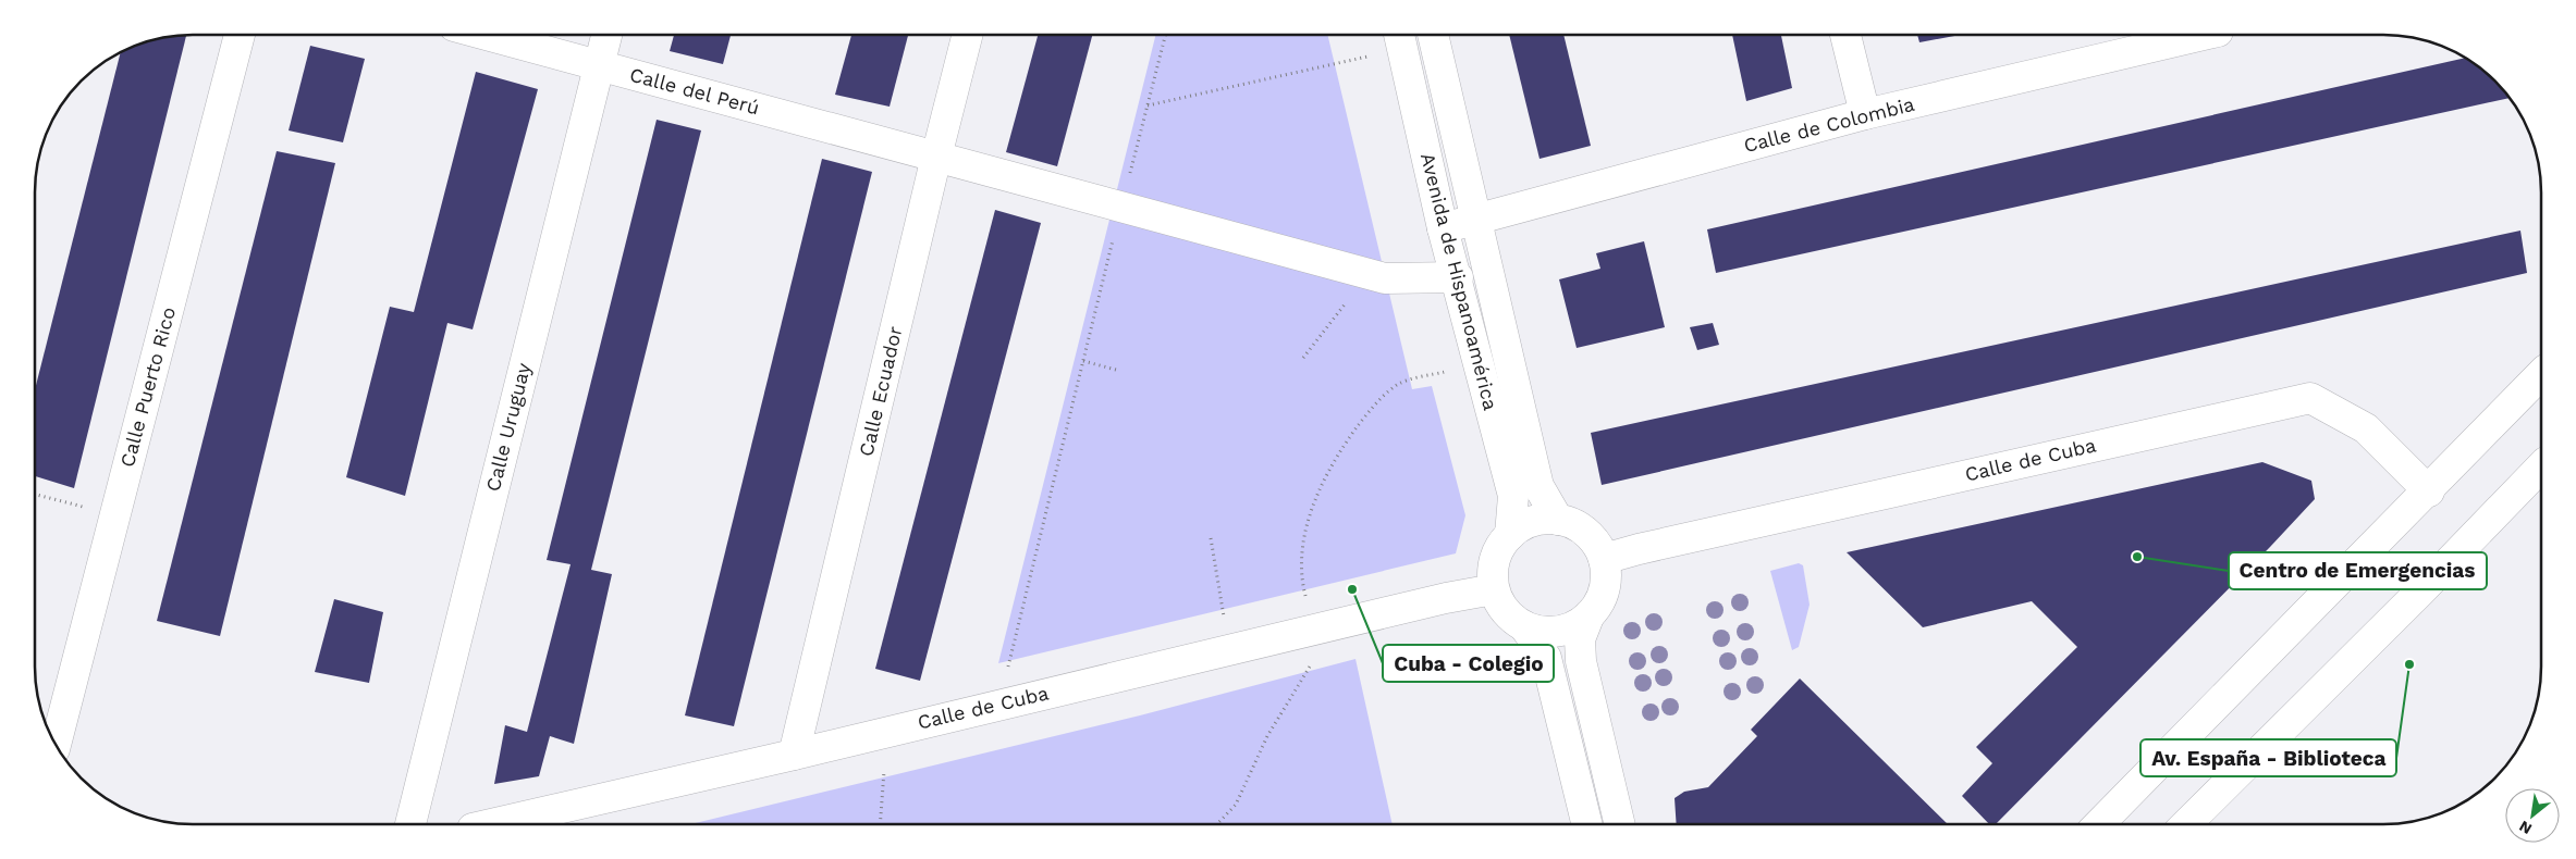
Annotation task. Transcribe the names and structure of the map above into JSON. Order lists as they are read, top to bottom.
{
  "streets": {
    "street": [
      "Calle del Perú",
      "Calle de Colombia",
      "Avenida de Hispanoamérica",
      "Calle Puerto Rico",
      "Calle Ecuador",
      "Calle Uruguay",
      "Calle de Cuba"
    ]
  },
  "crossings": [
    ["Calle del Perú", "Avenida de Hispanoamérica"],
    ["Calle del Perú", "Calle Ecuador"],
    ["Calle del Perú", "Calle Uruguay"],
    ["Calle de Colombia", "Avenida de Hispanoamérica"],
    ["Avenida de Hispanoamérica", "Calle de Cuba"],
    ["Calle Ecuador", "Calle de Cuba"]
  ],
  "places": ["Centro de Emergencias", "Cuba - Colegio", "Av. España - Biblioteca"],
  "north": "bottom left"
}
